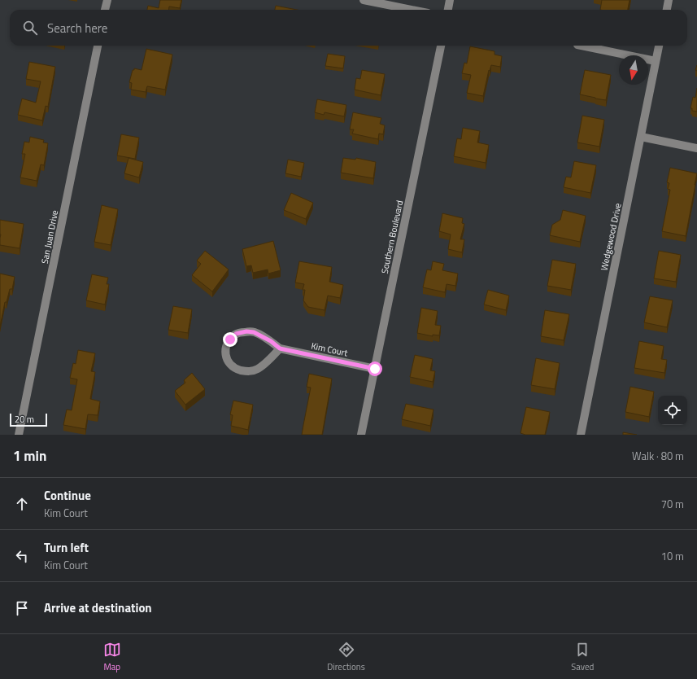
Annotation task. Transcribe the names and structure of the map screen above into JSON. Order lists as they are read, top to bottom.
{
  "streets": {
    "street": [
      "San Juan Drive",
      "Southern Boulevard",
      "Wedgewood Drive",
      "Kim Court"
    ]
  },
  "crossings": [
    ["Southern Boulevard", "Kim Court"]
  ],
  "scale_bar": "20 m",
  "north": "bottom",
  "page": {
    "search": "Search here",
    "scale": "20 m",
    "heading": ["1 min", "Walk · 80 m"],
    "list": [
      ["Continue", "Kim Court", "70 m"],
      ["Turn left", "Kim Court", "10 m"],
      "Arrive at destination"
    ],
    "nav": ["Map", "Directions", "Saved"]
  }
}
